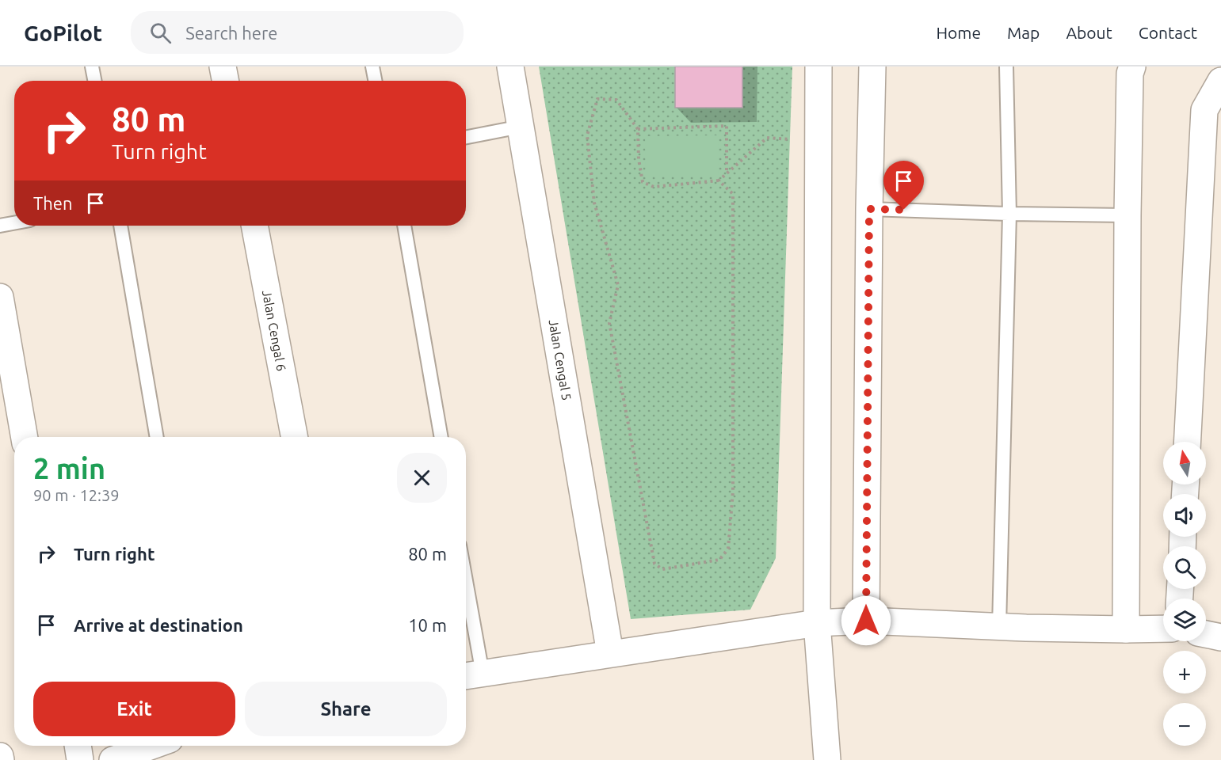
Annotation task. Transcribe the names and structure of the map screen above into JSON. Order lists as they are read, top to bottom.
{
  "streets": {
    "street": ["Jalan Cengal 6", "Jalan Cengal 5"]
  },
  "north": "top",
  "page": {
    "header": "GoPilot",
    "search": "Search here",
    "nav": [
      "Home",
      "Map",
      "About",
      "Contact"
    ],
    "turn": ["80 m", "Turn right"],
    "then": "Then",
    "heading": ["2 min", "90 m · 12:39"],
    "map_buttons": ["+", "−"],
    "list": [
      {
        "name": "Turn right",
        "value": "80 m"
      },
      {
        "name": "Arrive at destination",
        "value": "10 m"
      }
    ],
    "buttons": ["Exit", "Share"]
  }
}
